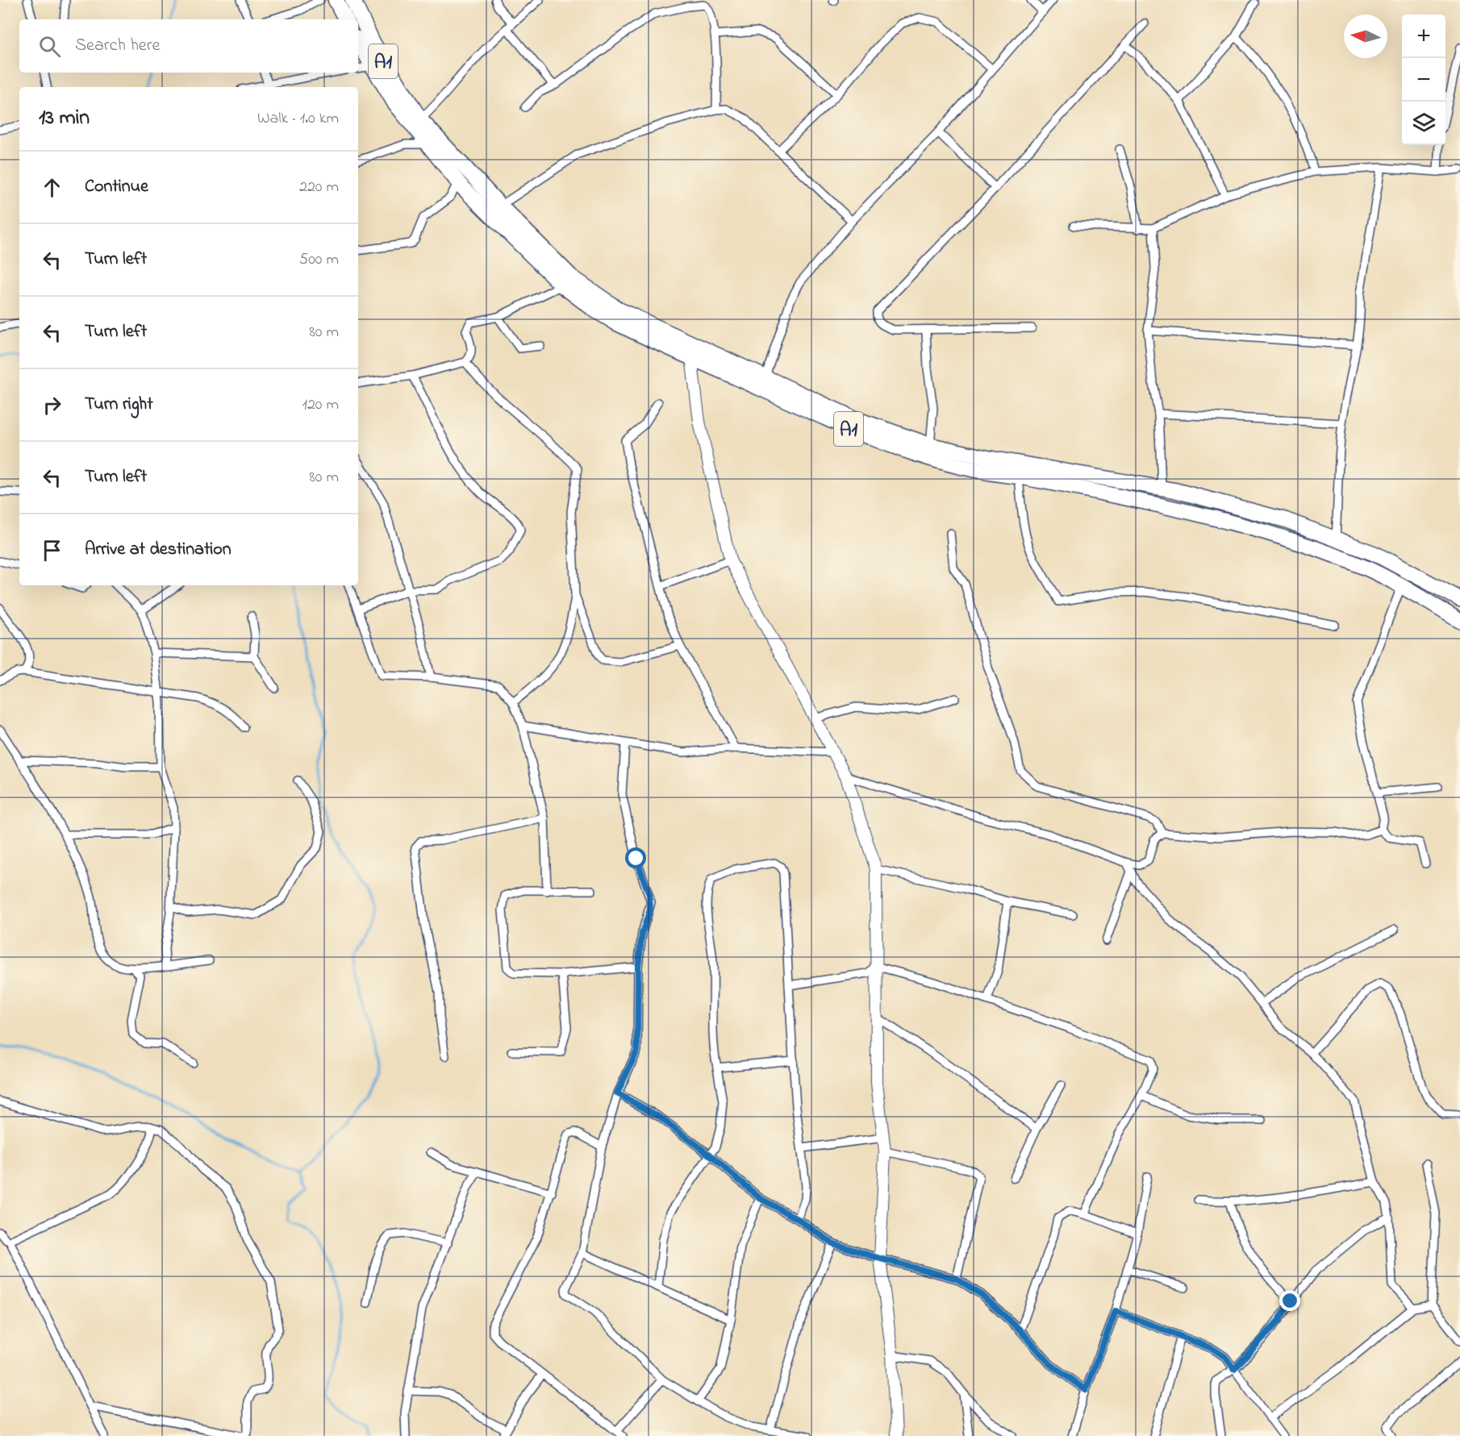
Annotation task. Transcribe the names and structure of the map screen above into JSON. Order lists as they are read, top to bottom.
{
  "streets": {
    "highway": ["A1"]
  },
  "north": "left",
  "page": {
    "map_buttons": ["+", "−"],
    "search": "Search here",
    "heading": ["13 min", "Walk · 1.0 km"],
    "list": [
      ["Continue", "220 m"],
      ["Turn left", "500 m"],
      ["Turn left", "80 m"],
      ["Turn right", "120 m"],
      ["Turn left", "80 m"],
      "Arrive at destination"
    ]
  }
}
